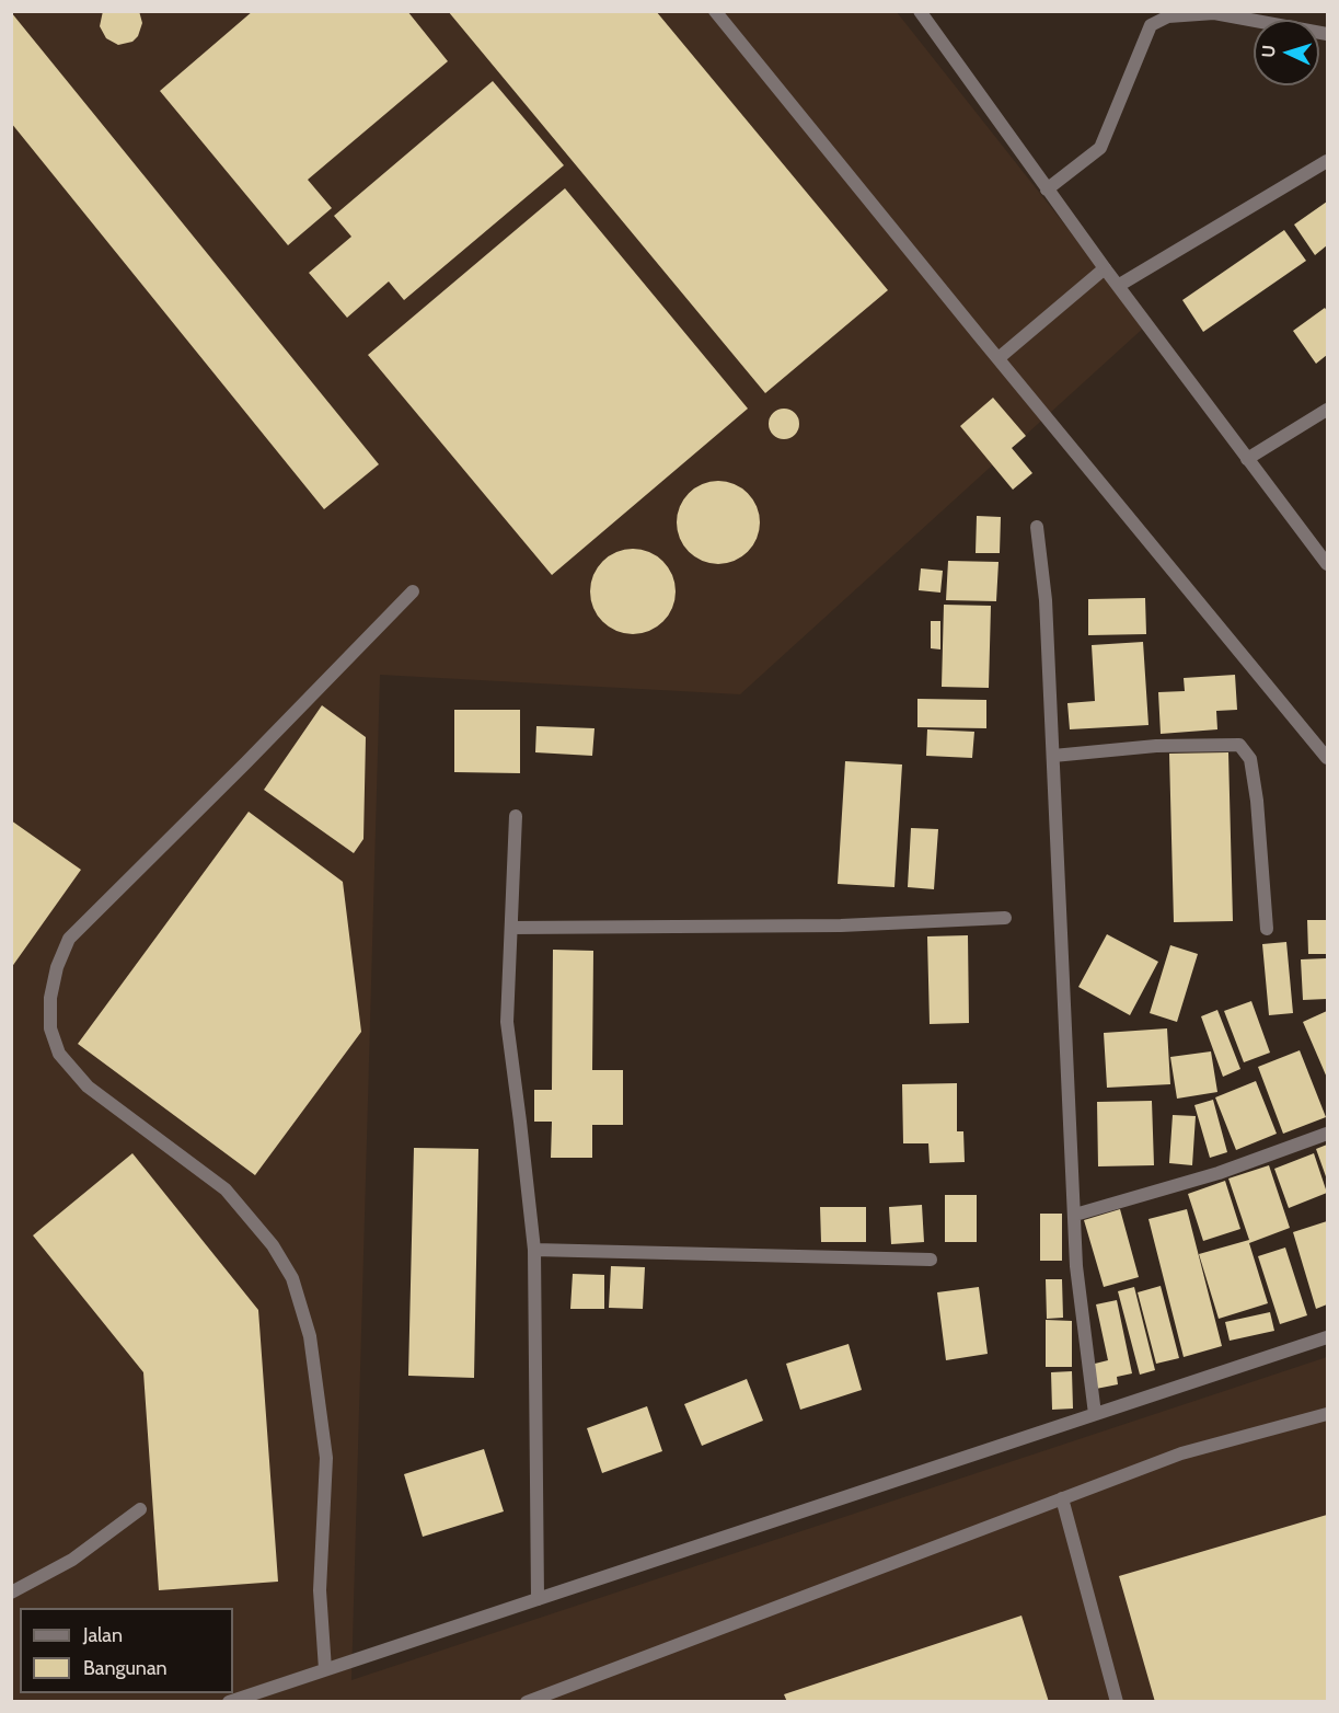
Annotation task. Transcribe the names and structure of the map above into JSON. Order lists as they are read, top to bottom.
{
  "legend": ["Jalan", "Bangunan"],
  "north": "left"
}
